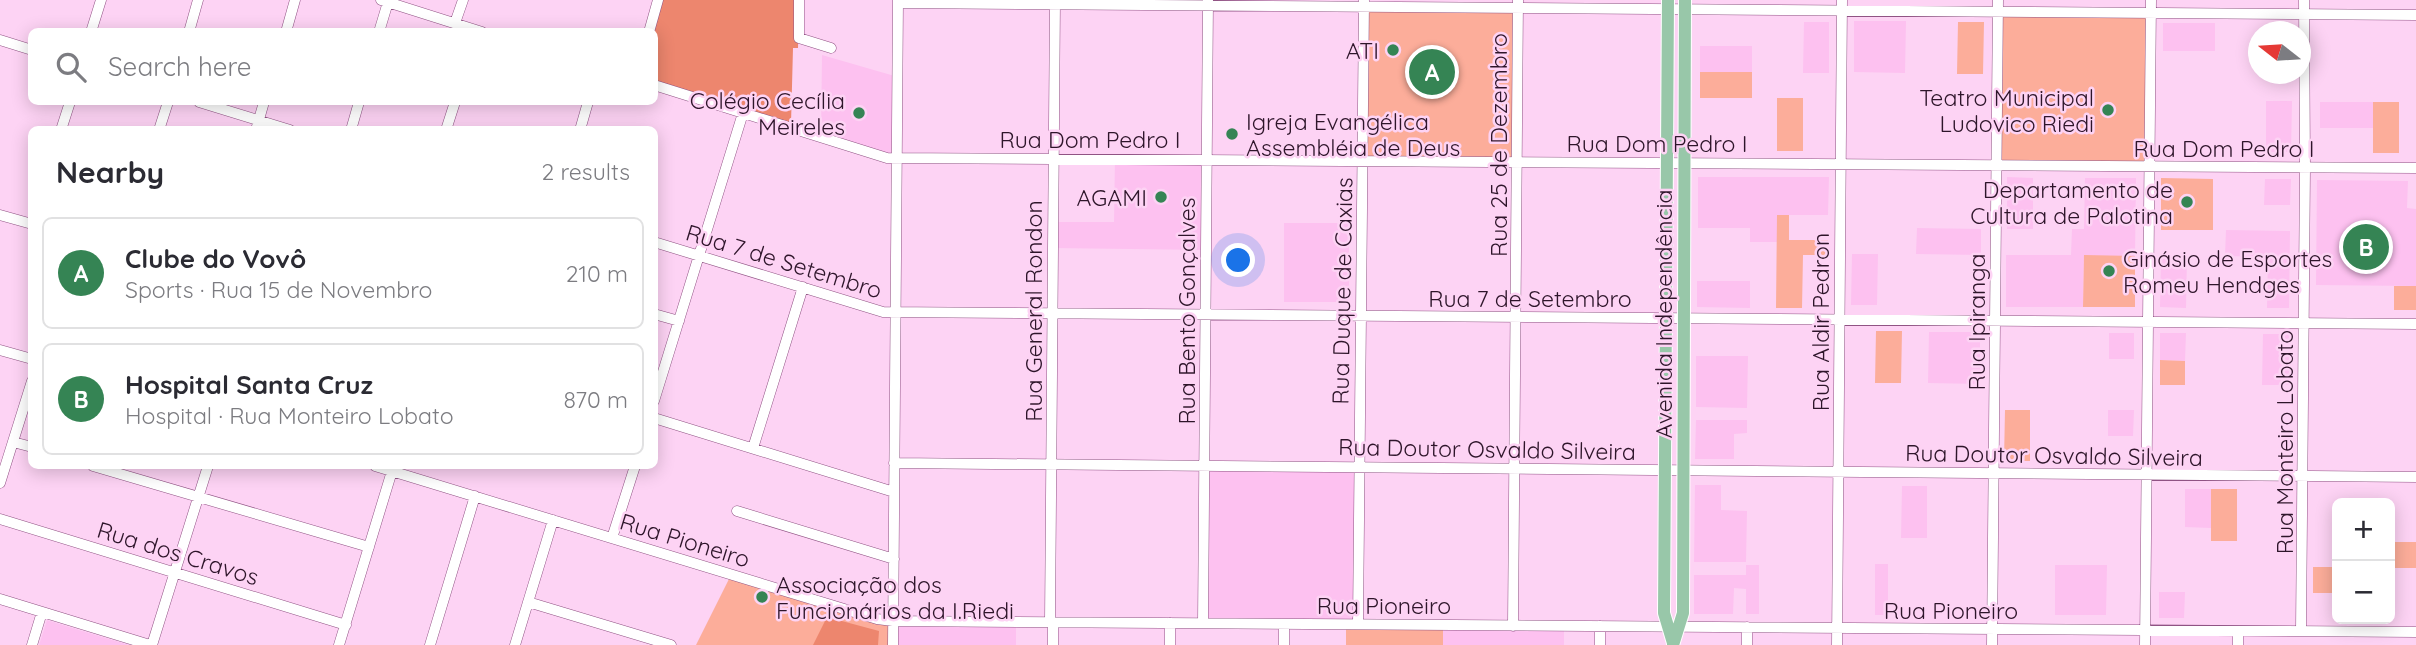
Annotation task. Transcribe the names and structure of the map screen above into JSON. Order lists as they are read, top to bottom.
{
  "streets": {
    "main road": ["Avenida Independência"],
    "street": [
      "Rua Dom Pedro I",
      "Rua 25 de Dezembro",
      "Rua 7 de Setembro",
      "Rua Duque de Caxias",
      "Rua General Rondon",
      "Rua Bento Gonçalves",
      "Rua Aldir Pedron",
      "Rua Ipiranga",
      "Rua Monteiro Lobato",
      "Rua Doutor Osvaldo Silveira",
      "Rua Pioneiro",
      "Rua dos Cravos"
    ]
  },
  "crossings": [
    ["Rua Dom Pedro I", "Rua 25 de Dezembro"],
    ["Rua Dom Pedro I", "Rua Duque de Caxias"],
    ["Rua Dom Pedro I", "Rua General Rondon"],
    ["Rua Dom Pedro I", "Rua Bento Gonçalves"],
    ["Rua Dom Pedro I", "Avenida Independência"],
    ["Rua Dom Pedro I", "Rua Aldir Pedron"],
    ["Rua Dom Pedro I", "Rua Ipiranga"],
    ["Rua Dom Pedro I", "Rua Monteiro Lobato"],
    ["Rua 25 de Dezembro", "Rua 7 de Setembro"],
    ["Rua 25 de Dezembro", "Rua Doutor Osvaldo Silveira"],
    ["Rua 25 de Dezembro", "Rua Pioneiro"],
    ["Rua 7 de Setembro", "Rua Duque de Caxias"],
    ["Rua 7 de Setembro", "Rua General Rondon"],
    ["Rua 7 de Setembro", "Rua Bento Gonçalves"],
    ["Rua 7 de Setembro", "Avenida Independência"],
    ["Rua 7 de Setembro", "Rua Aldir Pedron"],
    ["Rua 7 de Setembro", "Rua Ipiranga"],
    ["Rua 7 de Setembro", "Rua Monteiro Lobato"],
    ["Rua Duque de Caxias", "Rua Doutor Osvaldo Silveira"],
    ["Rua Duque de Caxias", "Rua Pioneiro"],
    ["Rua General Rondon", "Rua Doutor Osvaldo Silveira"],
    ["Rua General Rondon", "Rua Pioneiro"],
    ["Rua Bento Gonçalves", "Rua Doutor Osvaldo Silveira"],
    ["Rua Bento Gonçalves", "Rua Pioneiro"],
    ["Avenida Independência", "Rua Doutor Osvaldo Silveira"],
    ["Avenida Independência", "Rua Pioneiro"],
    ["Rua Aldir Pedron", "Rua Doutor Osvaldo Silveira"],
    ["Rua Aldir Pedron", "Rua Pioneiro"],
    ["Rua Ipiranga", "Rua Doutor Osvaldo Silveira"],
    ["Rua Ipiranga", "Rua Pioneiro"],
    ["Rua Monteiro Lobato", "Rua Doutor Osvaldo Silveira"],
    ["Rua Monteiro Lobato", "Rua Pioneiro"]
  ],
  "places": [
    "ATI",
    "Teatro Municipal Ludovico Riedi",
    "Colégio Cecília Meireles",
    "Igreja Evangélica Assembléia de Deus",
    "AGAMI",
    "Departamento de Cultura de Palotina",
    "Ginásio de Esportes Romeu Hendges",
    "Associação dos Funcionários da I.Riedi"
  ],
  "north": "left",
  "page": {
    "search": "Search here",
    "pins": ["A", "B"],
    "heading": ["Nearby", "2 results"],
    "list": [
      {
        "mark": "A",
        "name": "Clube do Vovô",
        "note": "Sports · Rua 15 de Novembro",
        "value": "210 m"
      },
      {
        "mark": "B",
        "name": "Hospital Santa Cruz",
        "note": "Hospital · Rua Monteiro Lobato",
        "value": "870 m"
      }
    ],
    "map_buttons": ["+", "−"]
  }
}
